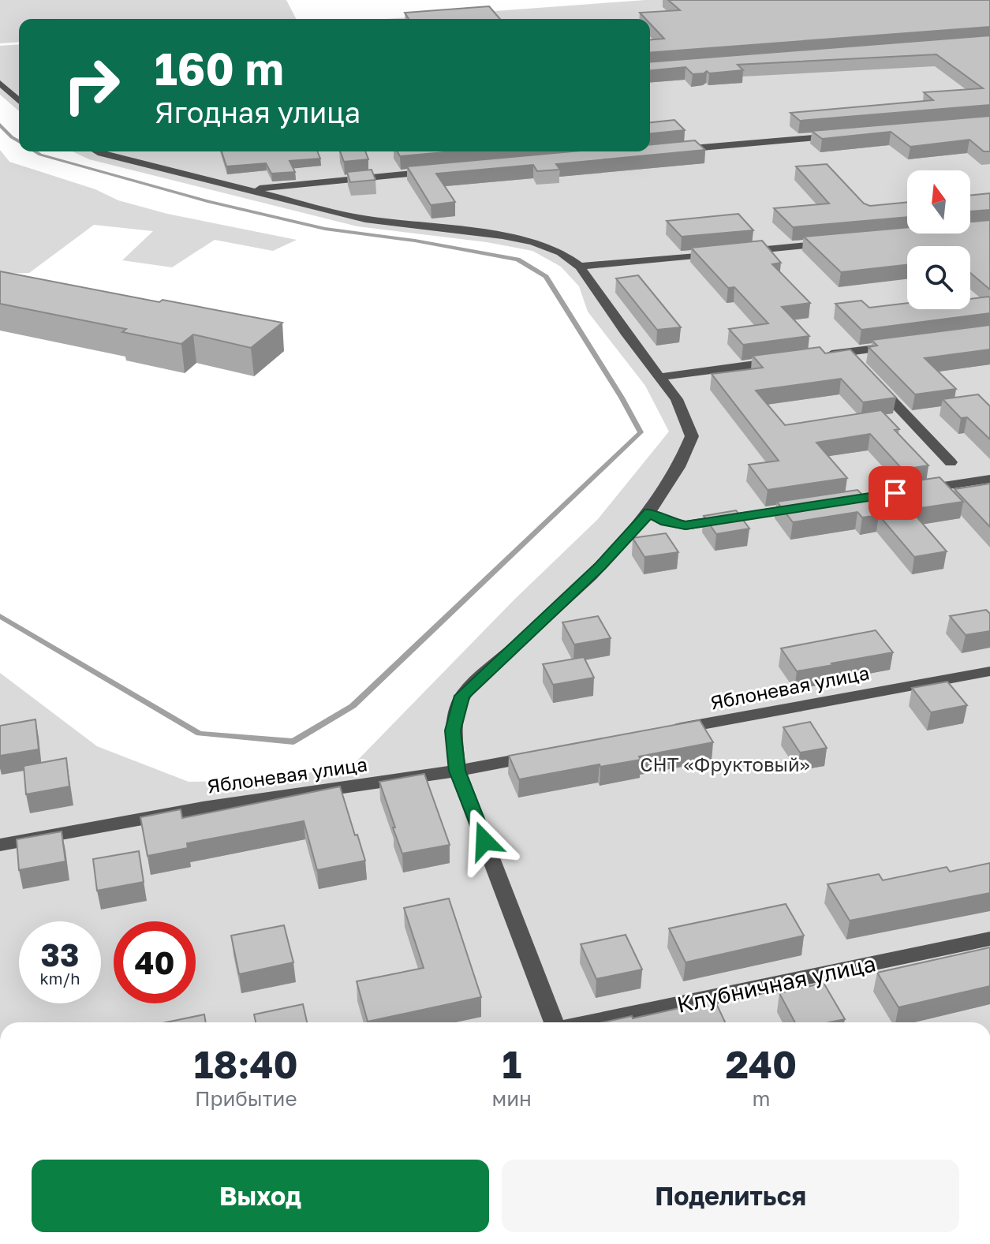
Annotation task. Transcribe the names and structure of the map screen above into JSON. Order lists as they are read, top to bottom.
{
  "streets": {
    "street": ["Яблоневая улица", "Клубничная улица"]
  },
  "parks": ["СНТ «Фруктовый»"],
  "north": "top",
  "page": {
    "turn": ["160 m", "Ягодная улица"],
    "speed": "33 km/h",
    "limit": "40",
    "eta": [
      "18:40",
      "Прибытие",
      "1",
      "мин",
      "240",
      "m"
    ],
    "buttons": ["Выход", "Поделиться"]
  }
}
